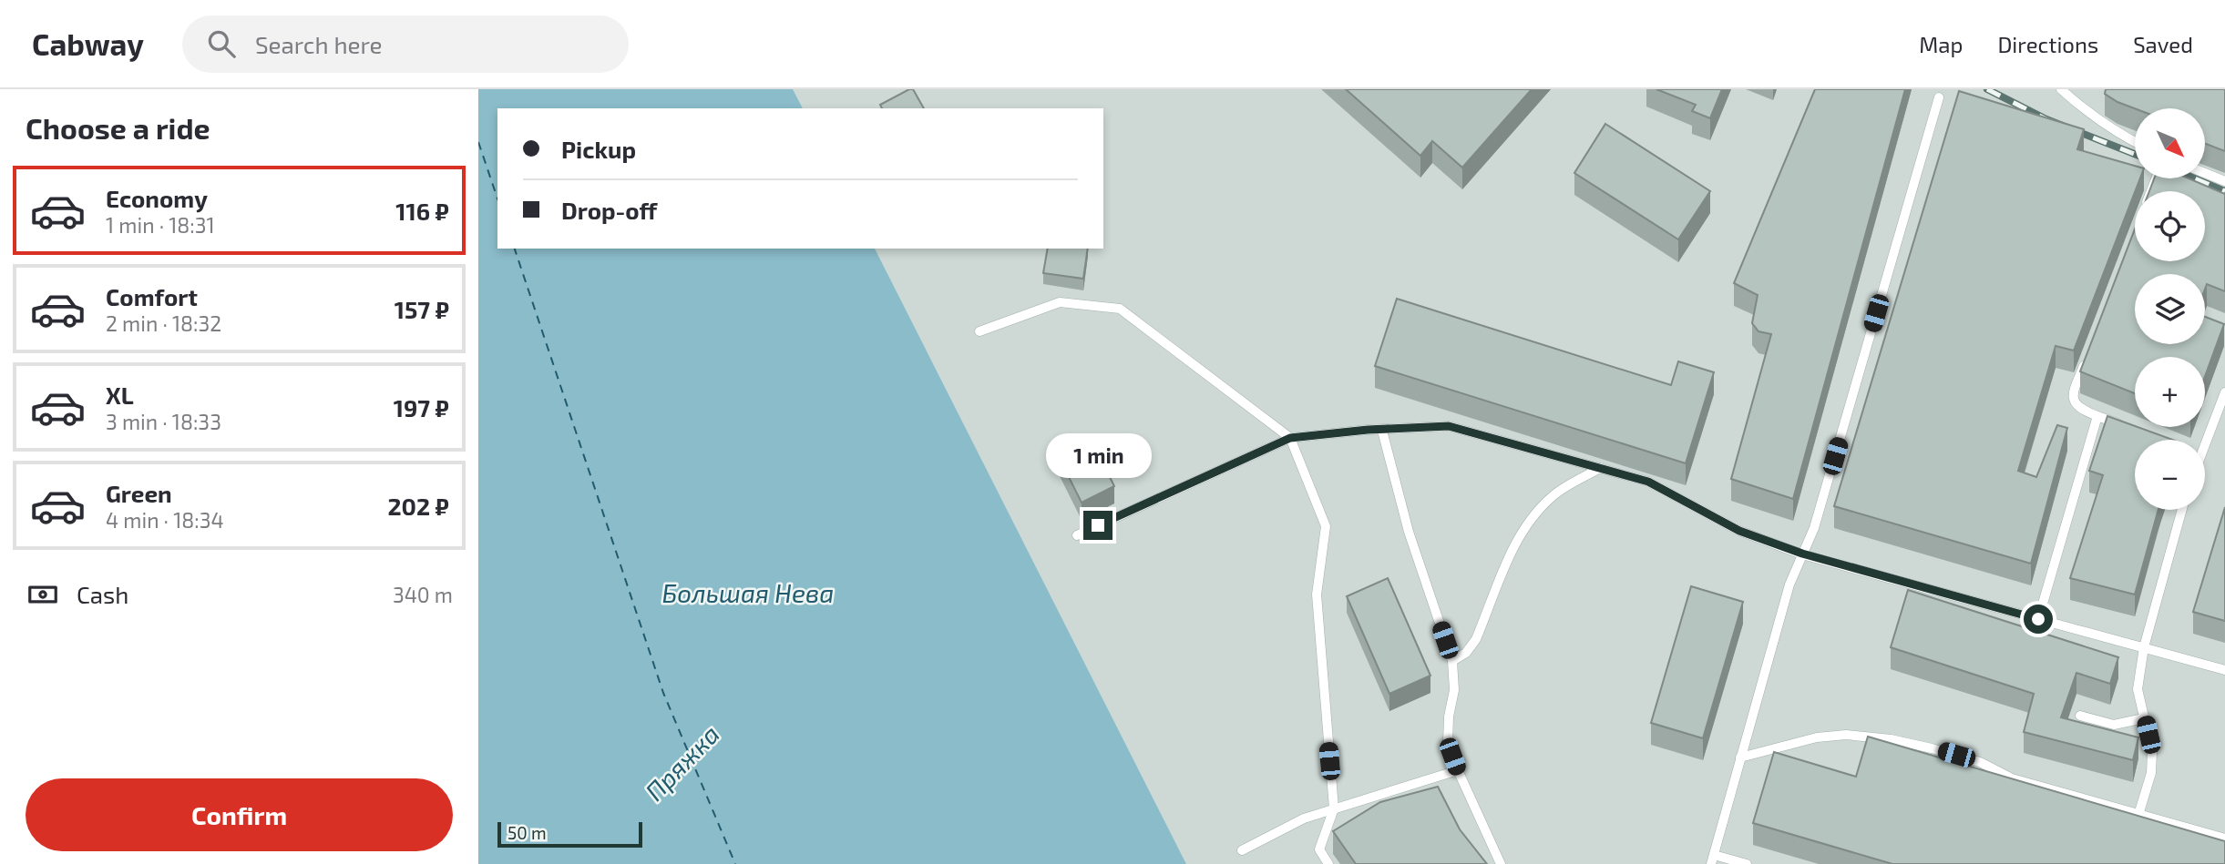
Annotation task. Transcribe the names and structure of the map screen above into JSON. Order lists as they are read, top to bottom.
{
  "water": ["Большая Нева", "Пряжка"],
  "scale_bar": "50 m",
  "north": "bottom right",
  "page": {
    "header": "Cabway",
    "search": "Search here",
    "nav": ["Map", "Directions", "Saved"],
    "heading": "Choose a ride",
    "map_buttons": ["+", "−"],
    "banner": ["Pickup", "Drop-off"],
    "list": [
      {
        "name": "Economy",
        "note": "1 min · 18:31",
        "value": "116 ₽"
      },
      {
        "name": "Comfort",
        "note": "2 min · 18:32",
        "value": "157 ₽"
      },
      {
        "name": "XL",
        "note": "3 min · 18:33",
        "value": "197 ₽"
      },
      {
        "name": "Green",
        "note": "4 min · 18:34",
        "value": "202 ₽"
      }
    ],
    "bubble": "1 min",
    "pay": ["Cash", "340 m"],
    "buttons": "Confirm",
    "scale": "50 m"
  }
}
